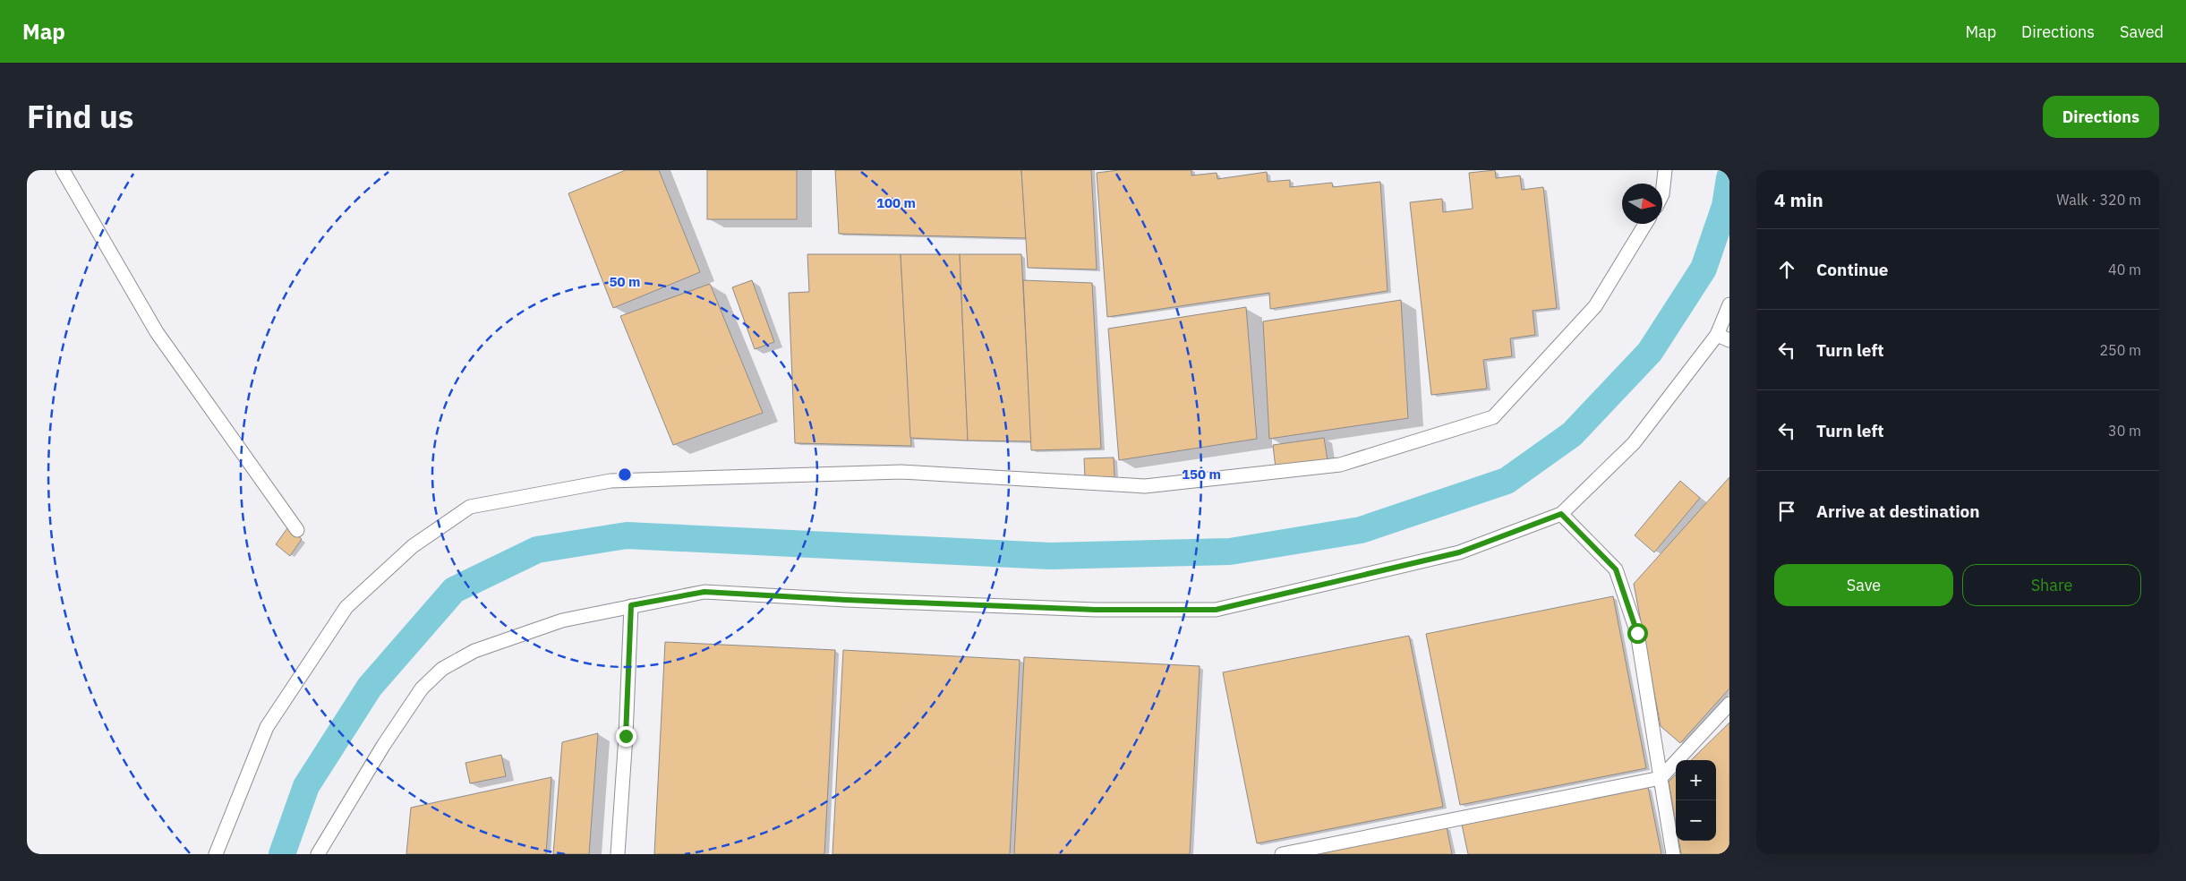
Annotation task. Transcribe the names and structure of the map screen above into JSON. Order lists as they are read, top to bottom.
{
  "north": "right",
  "page": {
    "header": "Map",
    "nav": ["Map", "Directions", "Saved"],
    "title": "Find us",
    "buttons": [
      "Directions",
      ["Save", "Share"]
    ],
    "heading": ["4 min", "Walk · 320 m"],
    "list": [
      ["Continue", "40 m"],
      ["Turn left", "250 m"],
      ["Turn left", "30 m"],
      "Arrive at destination"
    ],
    "map_buttons": ["+", "−"]
  },
  "rings": ["100 m", "50 m", "150 m"]
}
